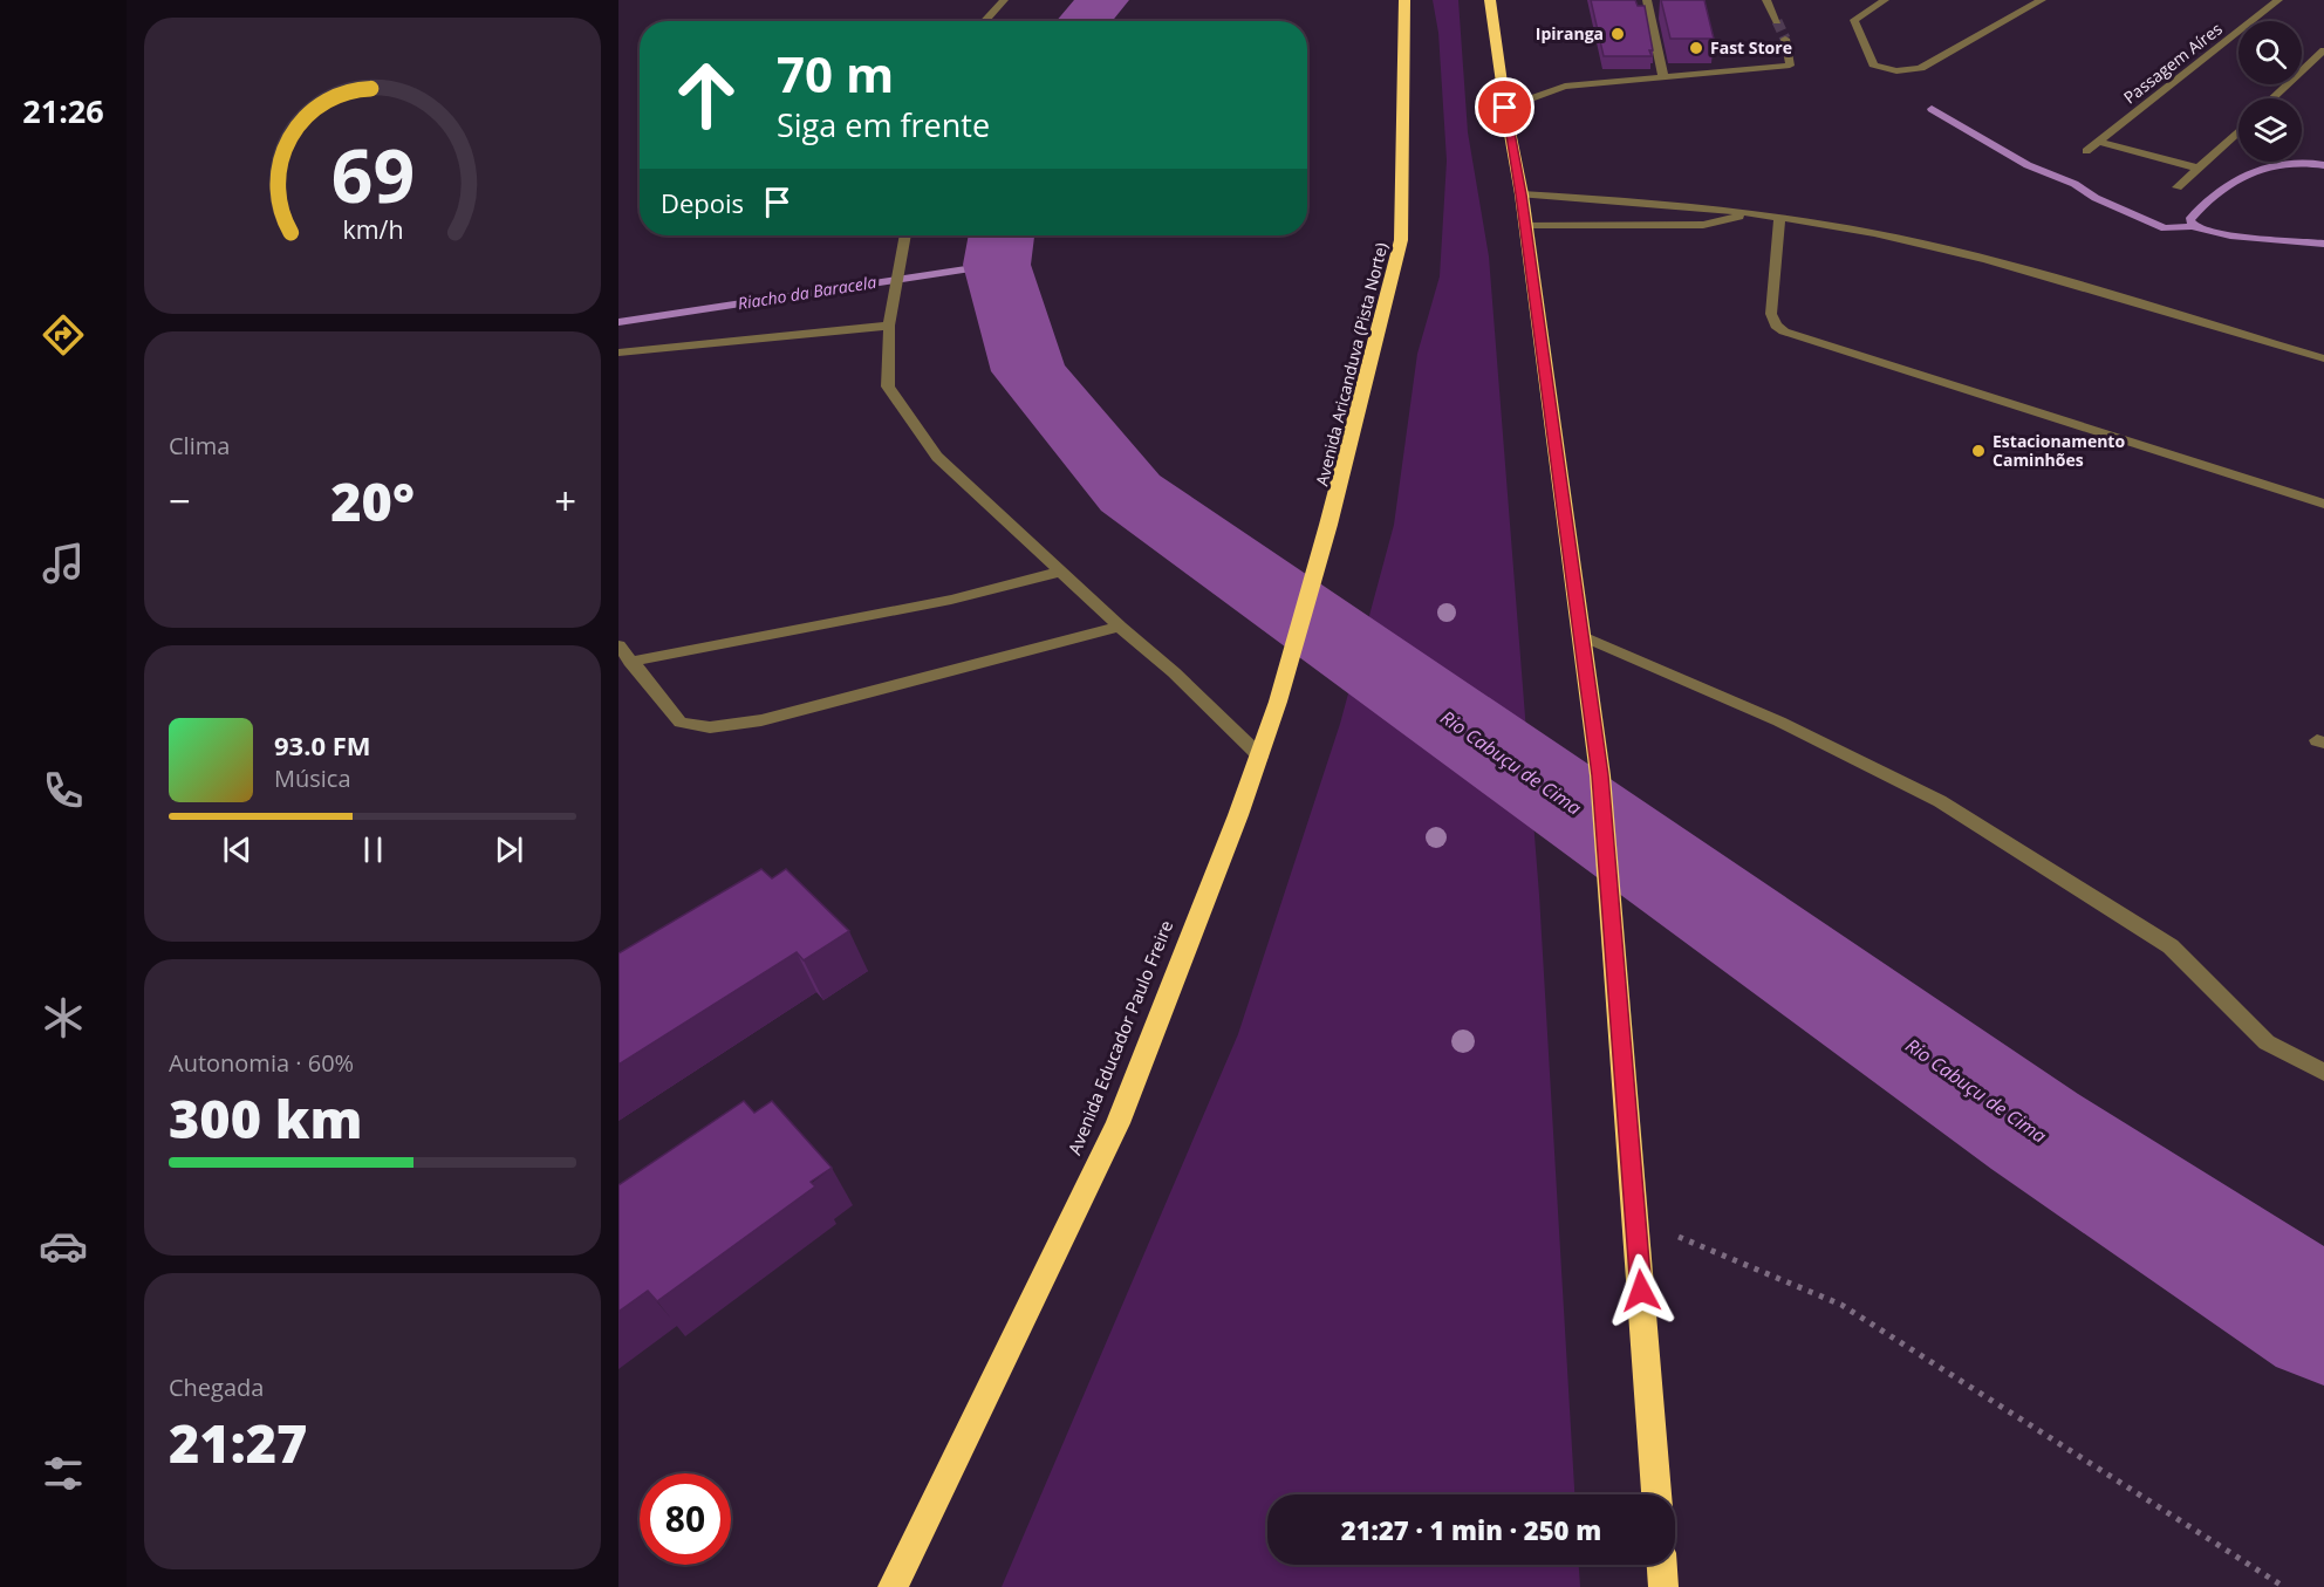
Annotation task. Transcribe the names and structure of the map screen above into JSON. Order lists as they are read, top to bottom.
{
  "streets": {
    "highway": ["Avenida Aricanduva (Pista Norte)", "Avenida Educador Paulo Freire"],
    "street": ["Passagem Aíres"]
  },
  "crossings": [
    ["Avenida Aricanduva (Pista Norte)", "Avenida Educador Paulo Freire"]
  ],
  "water": ["Riacho da Baracela", "Rio Cabuçu de Cima"],
  "places": ["Ipiranga", "Fast Store", "Estacionamento Caminhões"],
  "page": {
    "tabs": "21:26",
    "turn": ["70 m", "Siga em frente"],
    "then": "Depois",
    "tile": [
      "Clima",
      ["Autonomia · 60%", "300 km"],
      ["Chegada", "21:27"]
    ],
    "heat": ["−", "20°", "+"],
    "song": ["93.0 FM", "Música"],
    "limit": "80",
    "trip": "21:27 · 1 min · 250 m",
    "gauge": ["69", "km/h"]
  }
}
